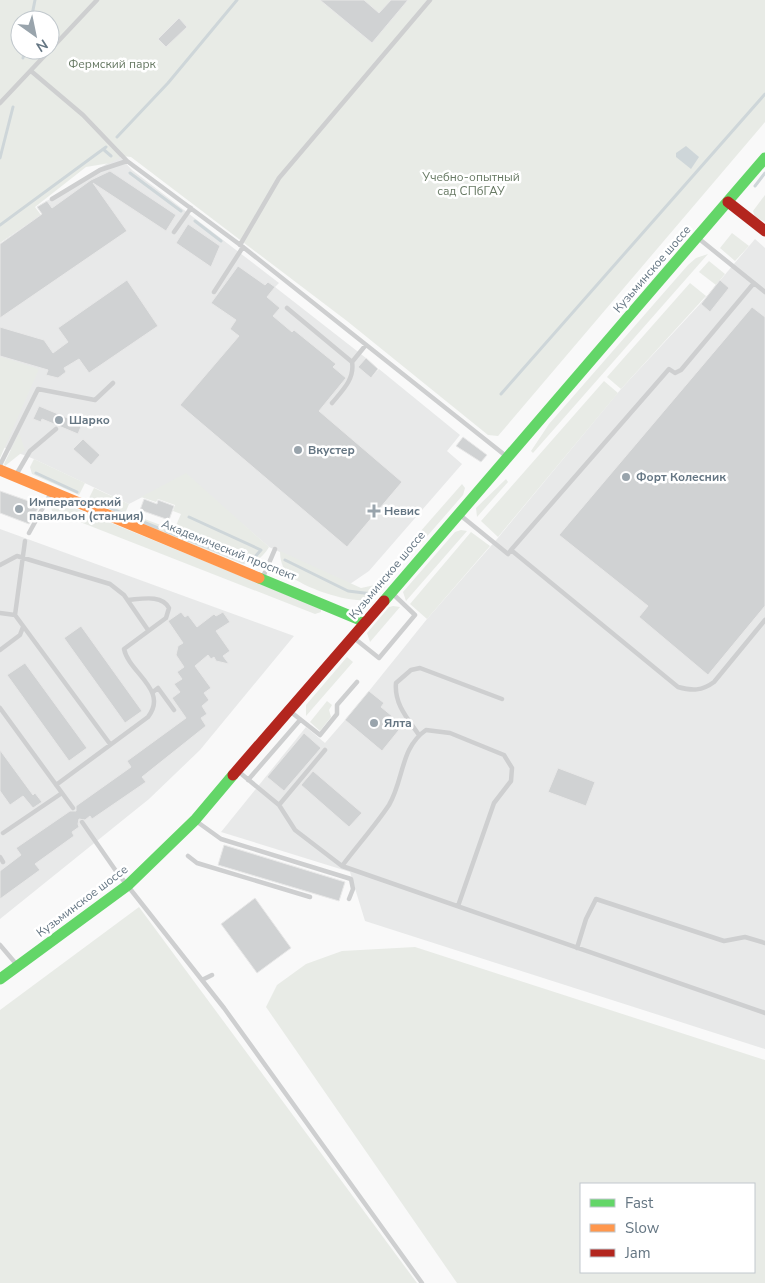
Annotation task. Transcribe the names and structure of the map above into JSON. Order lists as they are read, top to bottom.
{
  "streets": {
    "main road": ["Кузьминское шоссе", "Академический проспект"]
  },
  "crossings": [
    ["Кузьминское шоссе", "Академический проспект"]
  ],
  "parks": ["Фермский парк", "Учебно-опытный сад СПбГАУ"],
  "places": {
    "other": [
      "Шарко",
      "Вкустер",
      "Форт Колесник",
      "Императорский павильон (станция)",
      "Ялта"
    ],
    "health": ["Невис"]
  },
  "legend": ["Fast", "Slow", "Jam"],
  "north": "bottom right"
}
